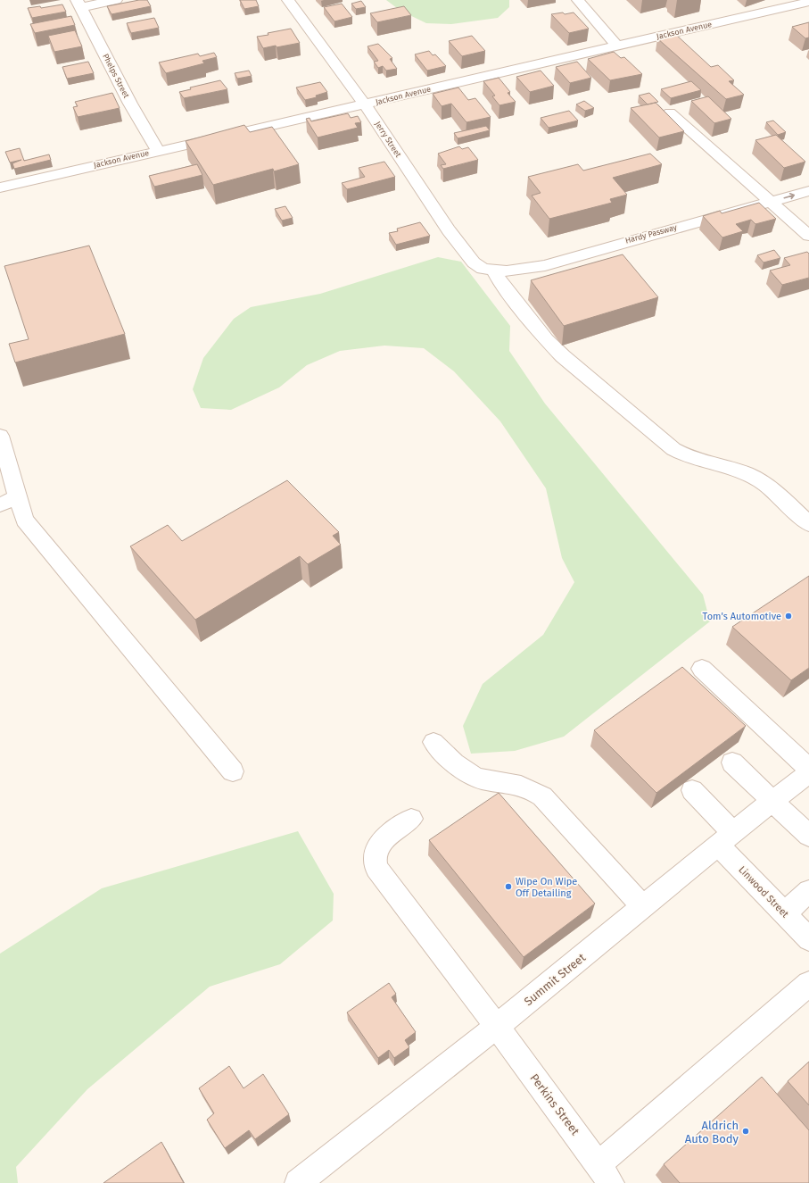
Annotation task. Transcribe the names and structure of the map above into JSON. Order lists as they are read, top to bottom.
{
  "streets": {
    "street": [
      "Jackson Avenue",
      "Phelps Street",
      "Jerry Street",
      "Hardy Passway",
      "Linwood Street",
      "Summit Street",
      "Perkins Street"
    ]
  },
  "crossings": [
    ["Jackson Avenue", "Phelps Street"],
    ["Jackson Avenue", "Jerry Street"],
    ["Jerry Street", "Hardy Passway"],
    ["Linwood Street", "Summit Street"],
    ["Summit Street", "Perkins Street"]
  ],
  "places": ["Tom's Automotive", "Wipe On Wipe Off Detailing", "Aldrich Auto Body"]
}
